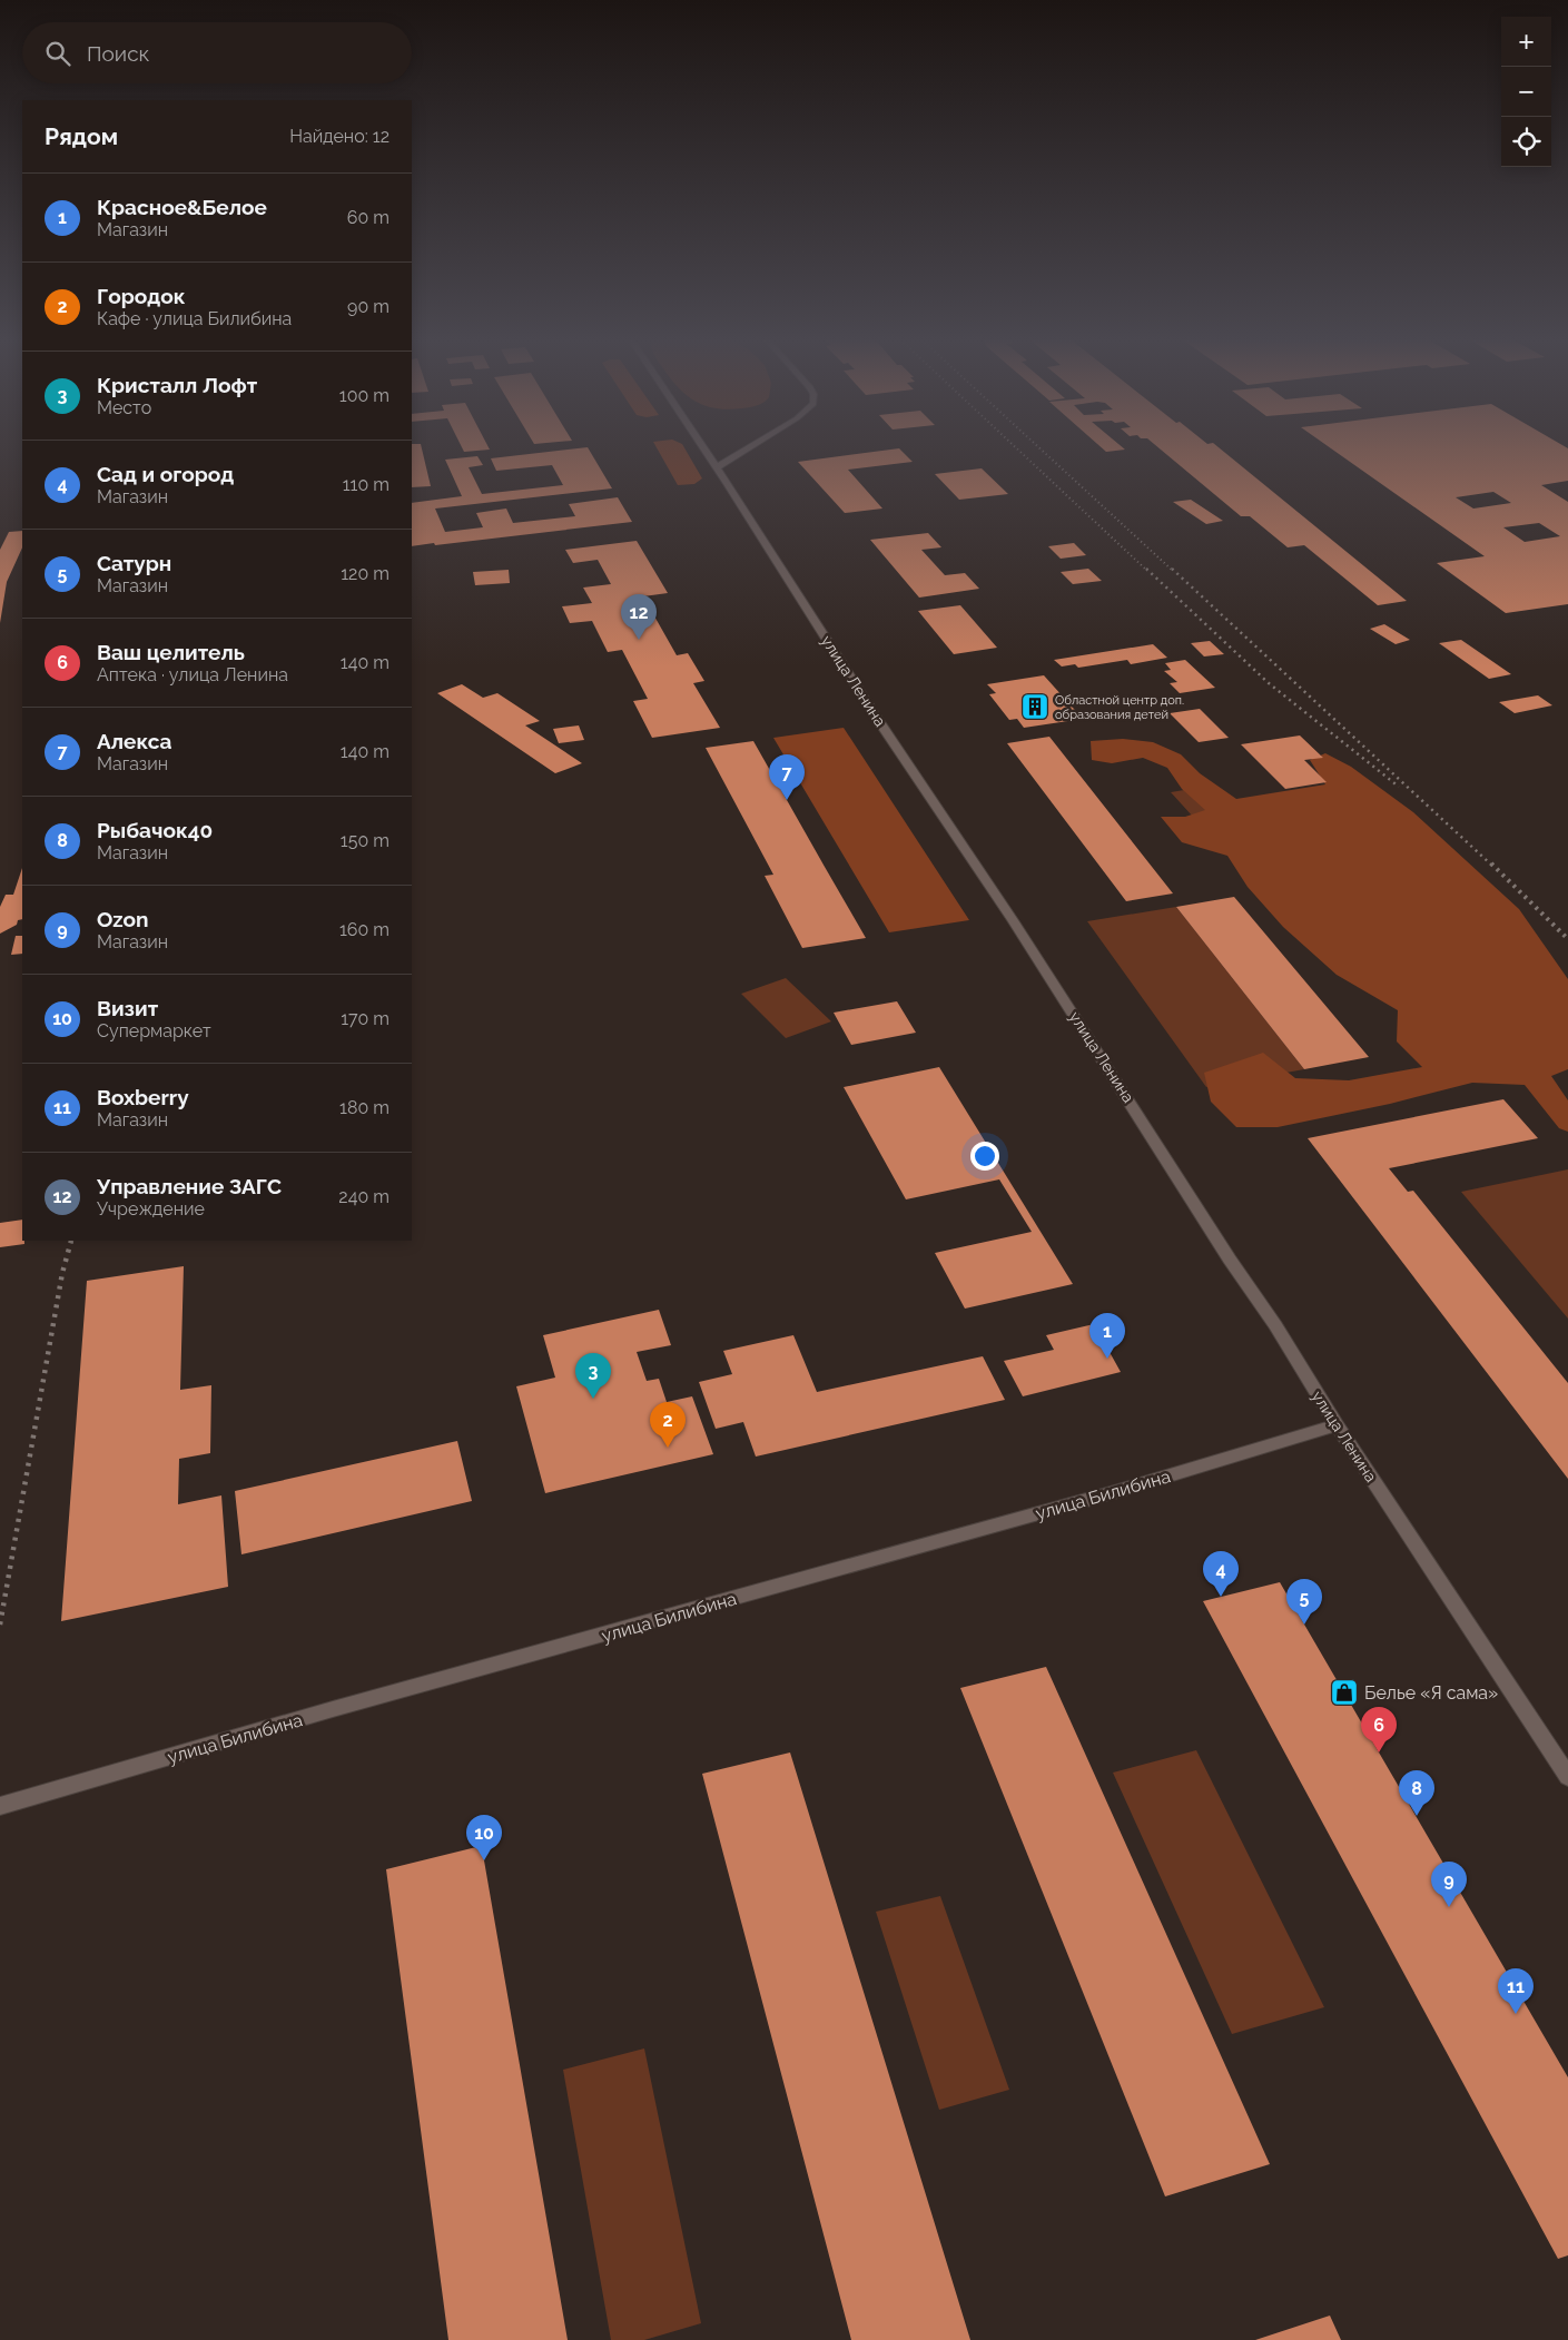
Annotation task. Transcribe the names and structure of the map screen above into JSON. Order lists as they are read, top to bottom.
{
  "streets": {
    "main road": ["улица Ленина", "улица Билибина"]
  },
  "crossings": [
    ["улица Ленина", "улица Билибина"]
  ],
  "places": {
    "building": ["Областной центр доп. образования детей"],
    "shop": ["Белье «Я сама»"]
  },
  "page": {
    "map_buttons": ["+", "−"],
    "search": "Поиск",
    "heading": ["Рядом", "Найдено: 12"],
    "list": [
      {
        "mark": "1",
        "name": "Красное&Белое",
        "note": "Магазин",
        "value": "60 m"
      },
      {
        "mark": "2",
        "name": "Городок",
        "note": "Кафе · улица Билибина",
        "value": "90 m"
      },
      {
        "mark": "3",
        "name": "Кристалл Лофт",
        "note": "Место",
        "value": "100 m"
      },
      {
        "mark": "4",
        "name": "Сад и огород",
        "note": "Магазин",
        "value": "110 m"
      },
      {
        "mark": "5",
        "name": "Сатурн",
        "note": "Магазин",
        "value": "120 m"
      },
      {
        "mark": "6",
        "name": "Ваш целитель",
        "note": "Аптека · улица Ленина",
        "value": "140 m"
      },
      {
        "mark": "7",
        "name": "Алекса",
        "note": "Магазин",
        "value": "140 m"
      },
      {
        "mark": "8",
        "name": "Рыбачок40",
        "note": "Магазин",
        "value": "150 m"
      },
      {
        "mark": "9",
        "name": "Ozon",
        "note": "Магазин",
        "value": "160 m"
      },
      {
        "mark": "10",
        "name": "Визит",
        "note": "Супермаркет",
        "value": "170 m"
      },
      {
        "mark": "11",
        "name": "Boxberry",
        "note": "Магазин",
        "value": "180 m"
      },
      {
        "mark": "12",
        "name": "Управление ЗАГС",
        "note": "Учреждение",
        "value": "240 m"
      }
    ],
    "pins": [
      "12",
      "7",
      "1",
      "3",
      "2",
      "4",
      "5",
      "6",
      "8",
      "10",
      "9",
      "11"
    ]
  }
}
